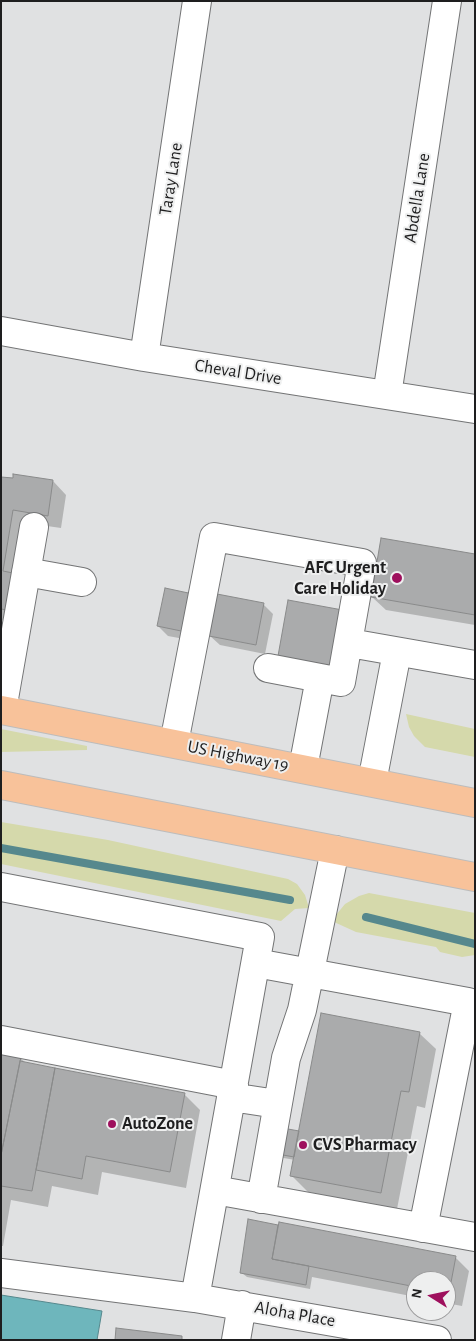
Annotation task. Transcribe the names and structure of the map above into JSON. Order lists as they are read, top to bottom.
{
  "streets": {
    "highway": ["US Highway 19"],
    "street": [
      "Taray Lane",
      "Abdella Lane",
      "Cheval Drive",
      "Aloha Place"
    ]
  },
  "crossings": [
    ["Taray Lane", "Cheval Drive"],
    ["Abdella Lane", "Cheval Drive"]
  ],
  "places": ["AFC Urgent Care Holiday", "AutoZone", "CVS Pharmacy"],
  "north": "left"
}
